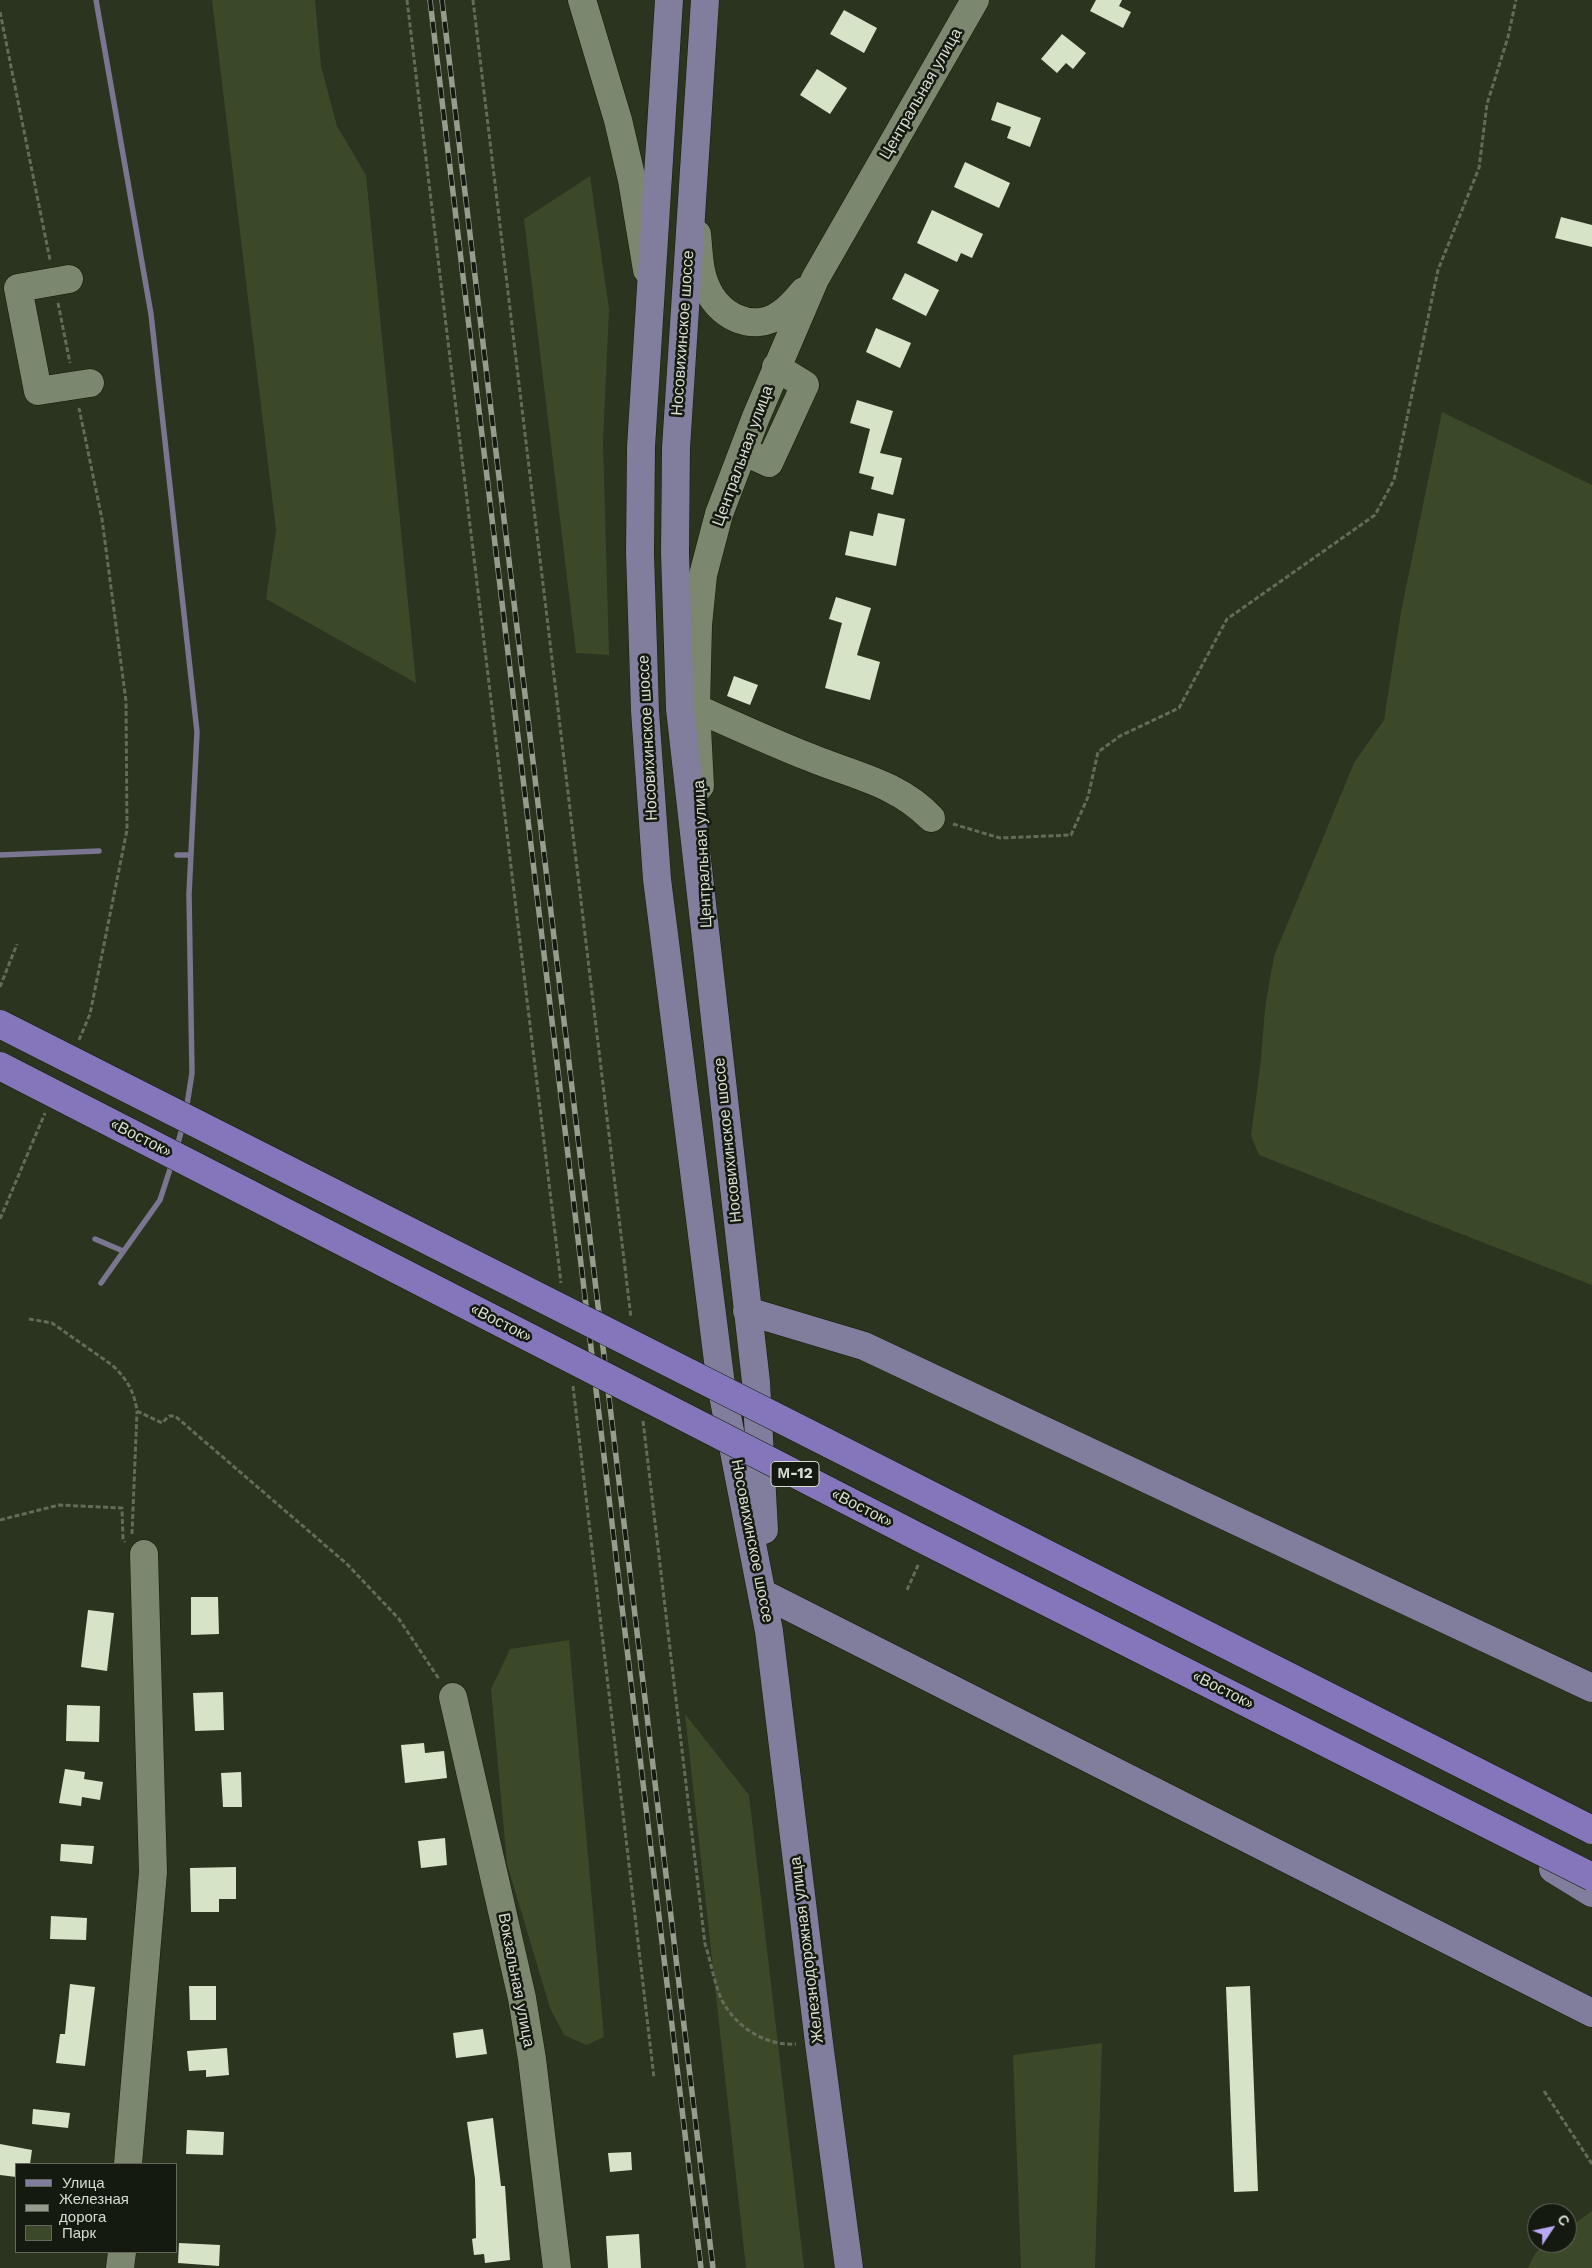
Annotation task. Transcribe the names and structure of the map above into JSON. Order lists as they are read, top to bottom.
{
  "streets": {
    "highway": ["«Восток»", "М-12"],
    "main road": ["Носовихинское шоссе", "Железнодорожная улица"],
    "street": ["Центральная улица", "Вокзальная улица"]
  },
  "crossings": [
    ["Центральная улица", "Носовихинское шоссе"],
    ["Носовихинское шоссе", "Железнодорожная улица"]
  ],
  "legend": ["Улица", "Железная дорога", "Парк"],
  "north": "top right"
}
